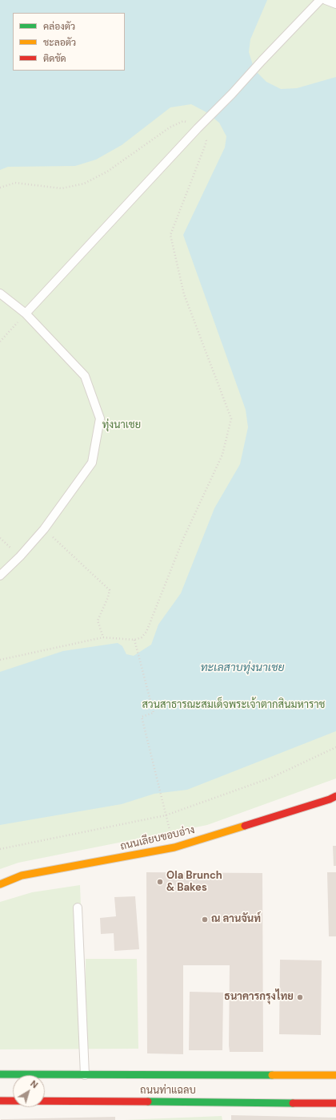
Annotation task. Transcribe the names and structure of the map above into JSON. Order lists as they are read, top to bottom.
{
  "streets": {
    "main road": ["ถนนเลียบขอบอ่าง", "ถนนท่าแฉลบ"]
  },
  "water": ["ทะเลสาบทุ่งนาเชย"],
  "parks": ["ทุ่งนาเชย", "สวนสาธารณะสมเด็จพระเจ้าตากสินมหาราช"],
  "places": ["Ola Brunch & Bakes", "ณ ลานจันท์", "ธนาคารกรุงไทย"],
  "legend": ["คล่องตัว", "ชะลอตัว", "ติดขัด"],
  "north": "top right"
}
